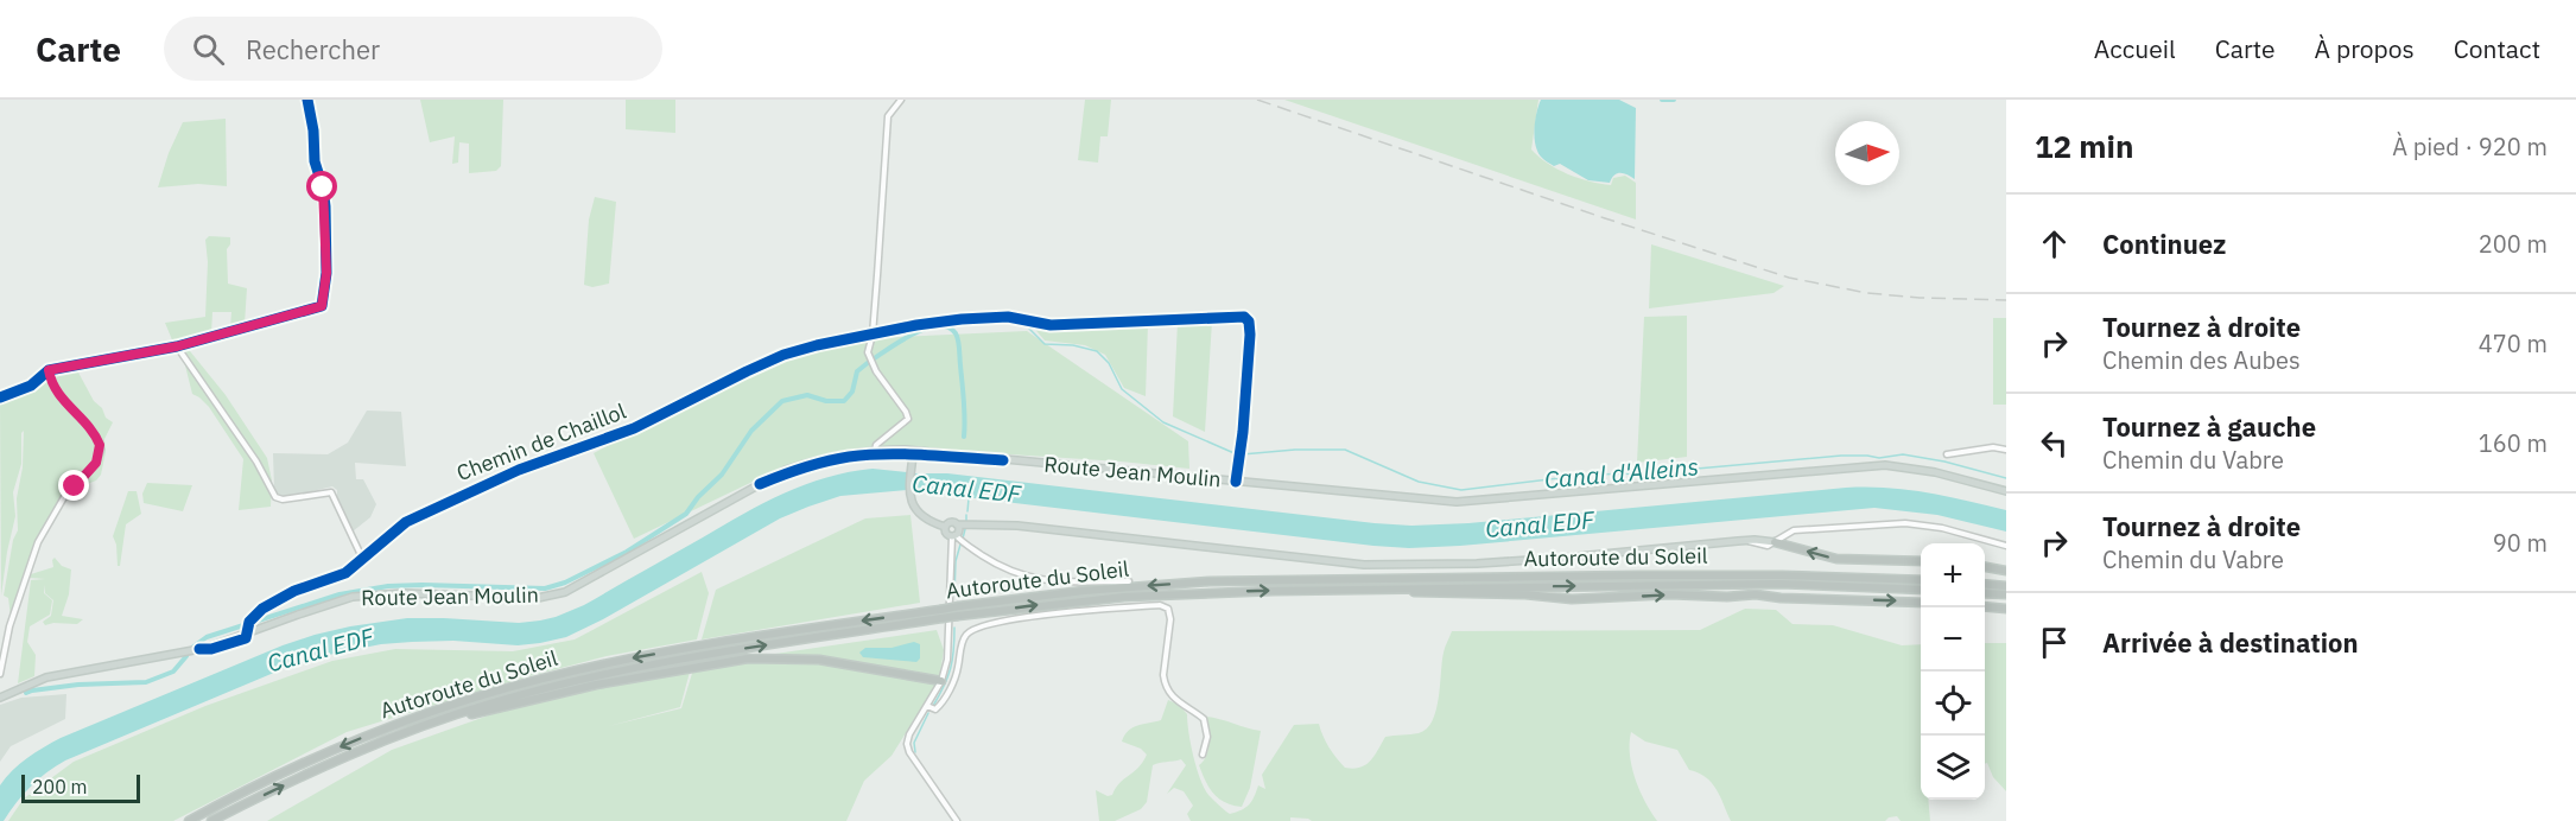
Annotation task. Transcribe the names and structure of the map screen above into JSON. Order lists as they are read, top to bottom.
{
  "streets": {
    "highway": ["Autoroute du Soleil"],
    "main road": ["Route Jean Moulin"],
    "street": ["Chemin de Chaillol"]
  },
  "crossings": [
    ["Chemin de Chaillol", "Route Jean Moulin"]
  ],
  "water": ["Canal d'Alleins", "Canal EDF"],
  "scale_bar": "200 m",
  "north": "right",
  "page": {
    "header": "Carte",
    "search": "Rechercher",
    "nav": [
      "Accueil",
      "Carte",
      "À propos",
      "Contact"
    ],
    "heading": ["12 min", "À pied · 920 m"],
    "list": [
      ["Continuez", "200 m"],
      ["Tournez à droite", "Chemin des Aubes", "470 m"],
      ["Tournez à gauche", "Chemin du Vabre", "160 m"],
      ["Tournez à droite", "Chemin du Vabre", "90 m"],
      "Arrivée à destination"
    ],
    "map_buttons": ["+", "−"],
    "scale": "200 m"
  }
}
